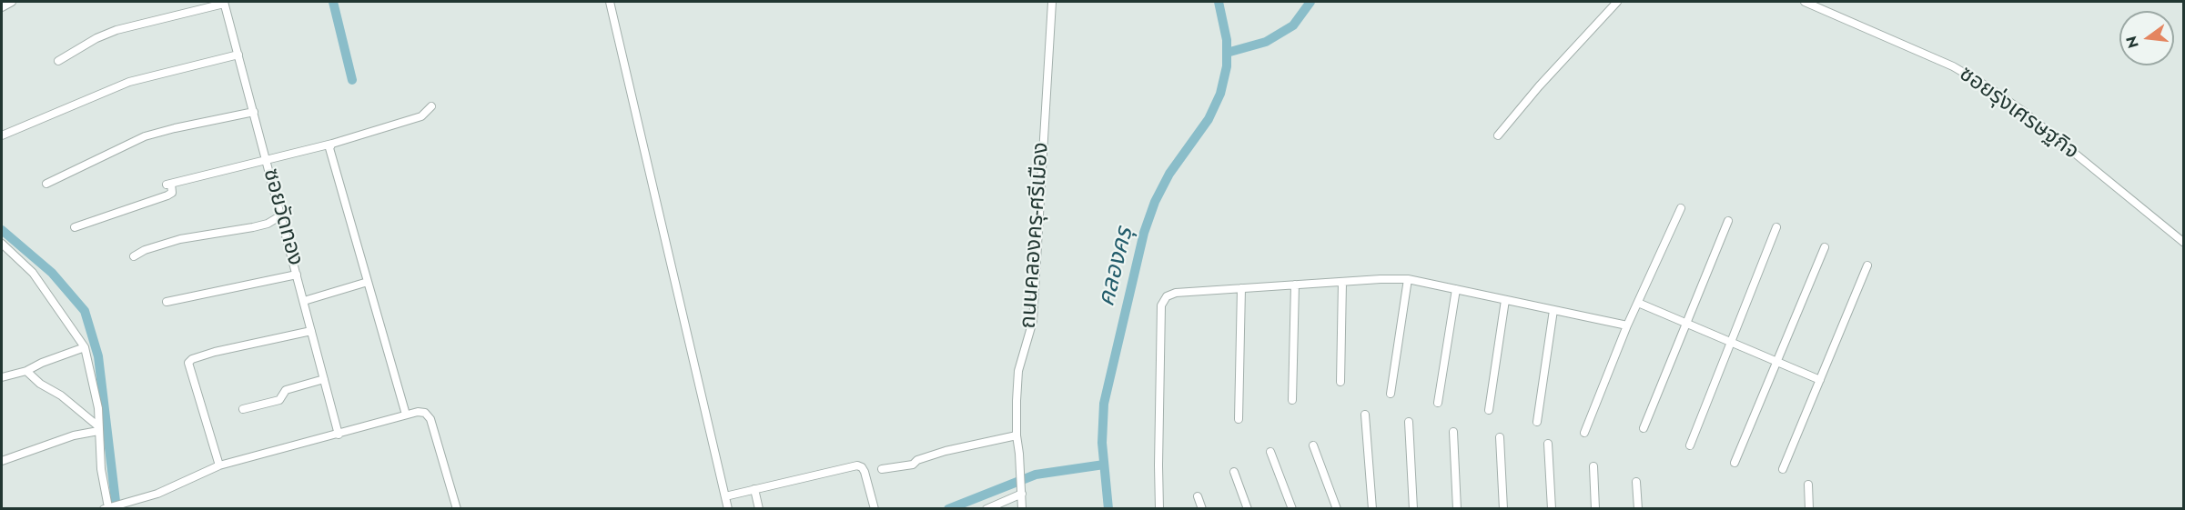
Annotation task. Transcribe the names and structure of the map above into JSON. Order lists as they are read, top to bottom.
{
  "streets": {
    "street": ["ซอยรุ่งเศรษฐกิจ", "ซอยวัดทอง", "ถนนคลองครุ-ศรีเมือง"]
  },
  "water": ["คลองครุ"],
  "north": "left"
}
